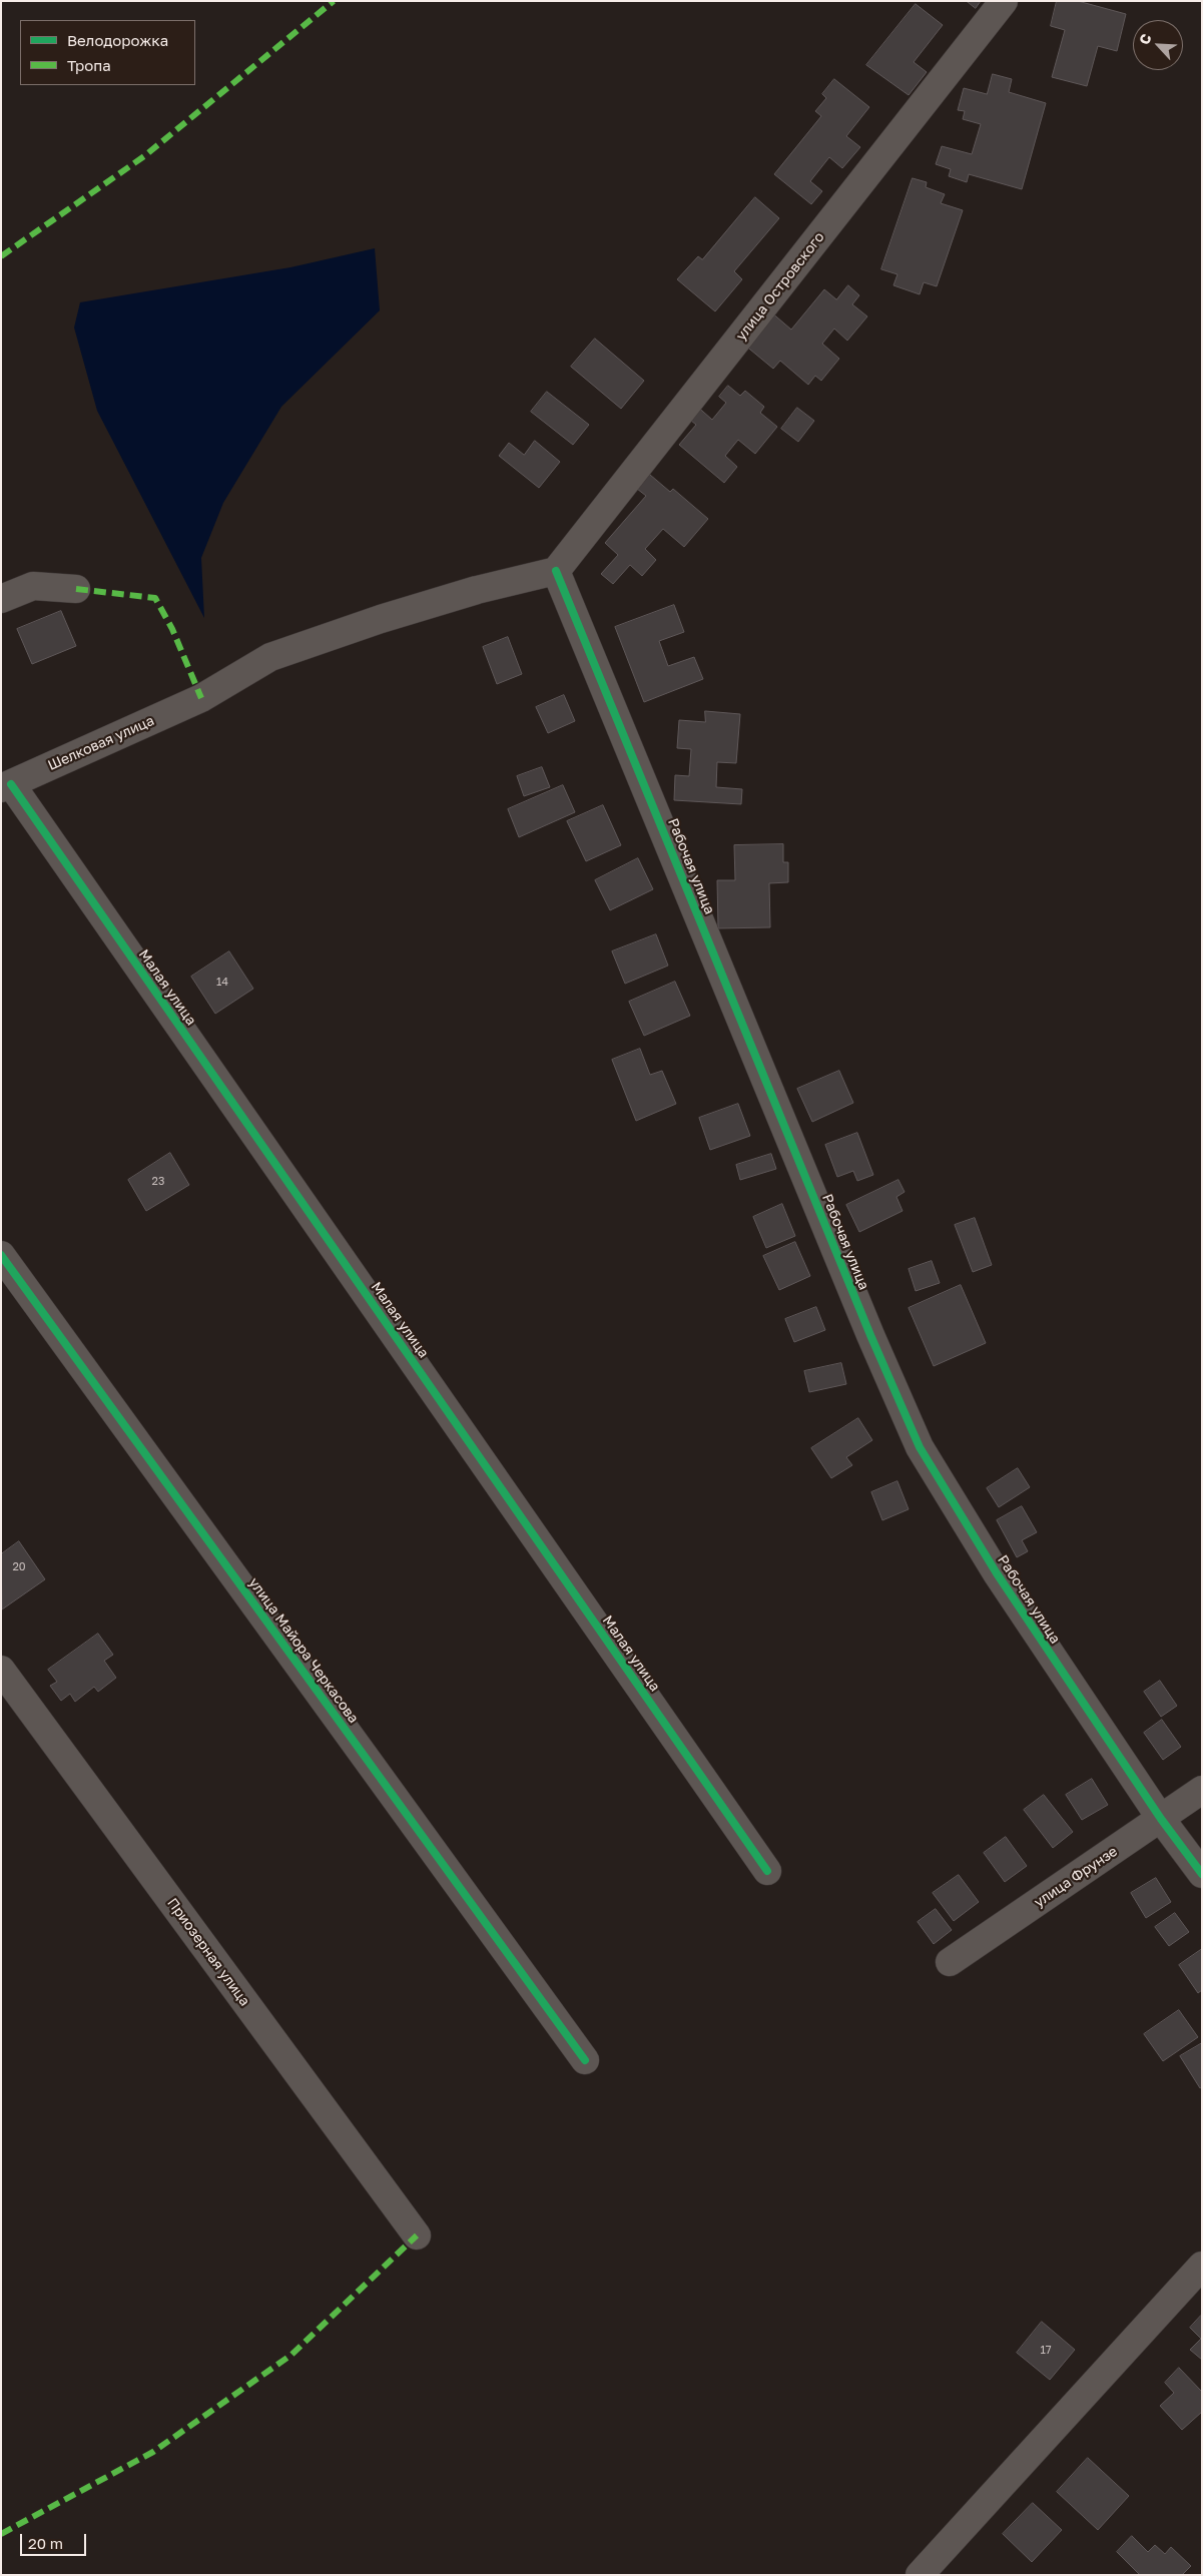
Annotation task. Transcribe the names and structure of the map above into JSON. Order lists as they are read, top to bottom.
{
  "streets": {
    "street": [
      "улица Островского",
      "Шелковая улица",
      "Рабочая улица",
      "Малая улица",
      "улица Майора Черкасова",
      "улица Фрунзе",
      "Приозерная улица"
    ]
  },
  "crossings": [
    ["улица Островского", "Шелковая улица"],
    ["улица Островского", "Рабочая улица"],
    ["Шелковая улица", "Рабочая улица"],
    ["Шелковая улица", "Малая улица"],
    ["Рабочая улица", "улица Фрунзе"]
  ],
  "house_numbers": [
    "14",
    "23",
    "20",
    "17"
  ],
  "legend": ["Велодорожка", "Тропа"],
  "scale_bar": "20 m",
  "north": "top left"
}
